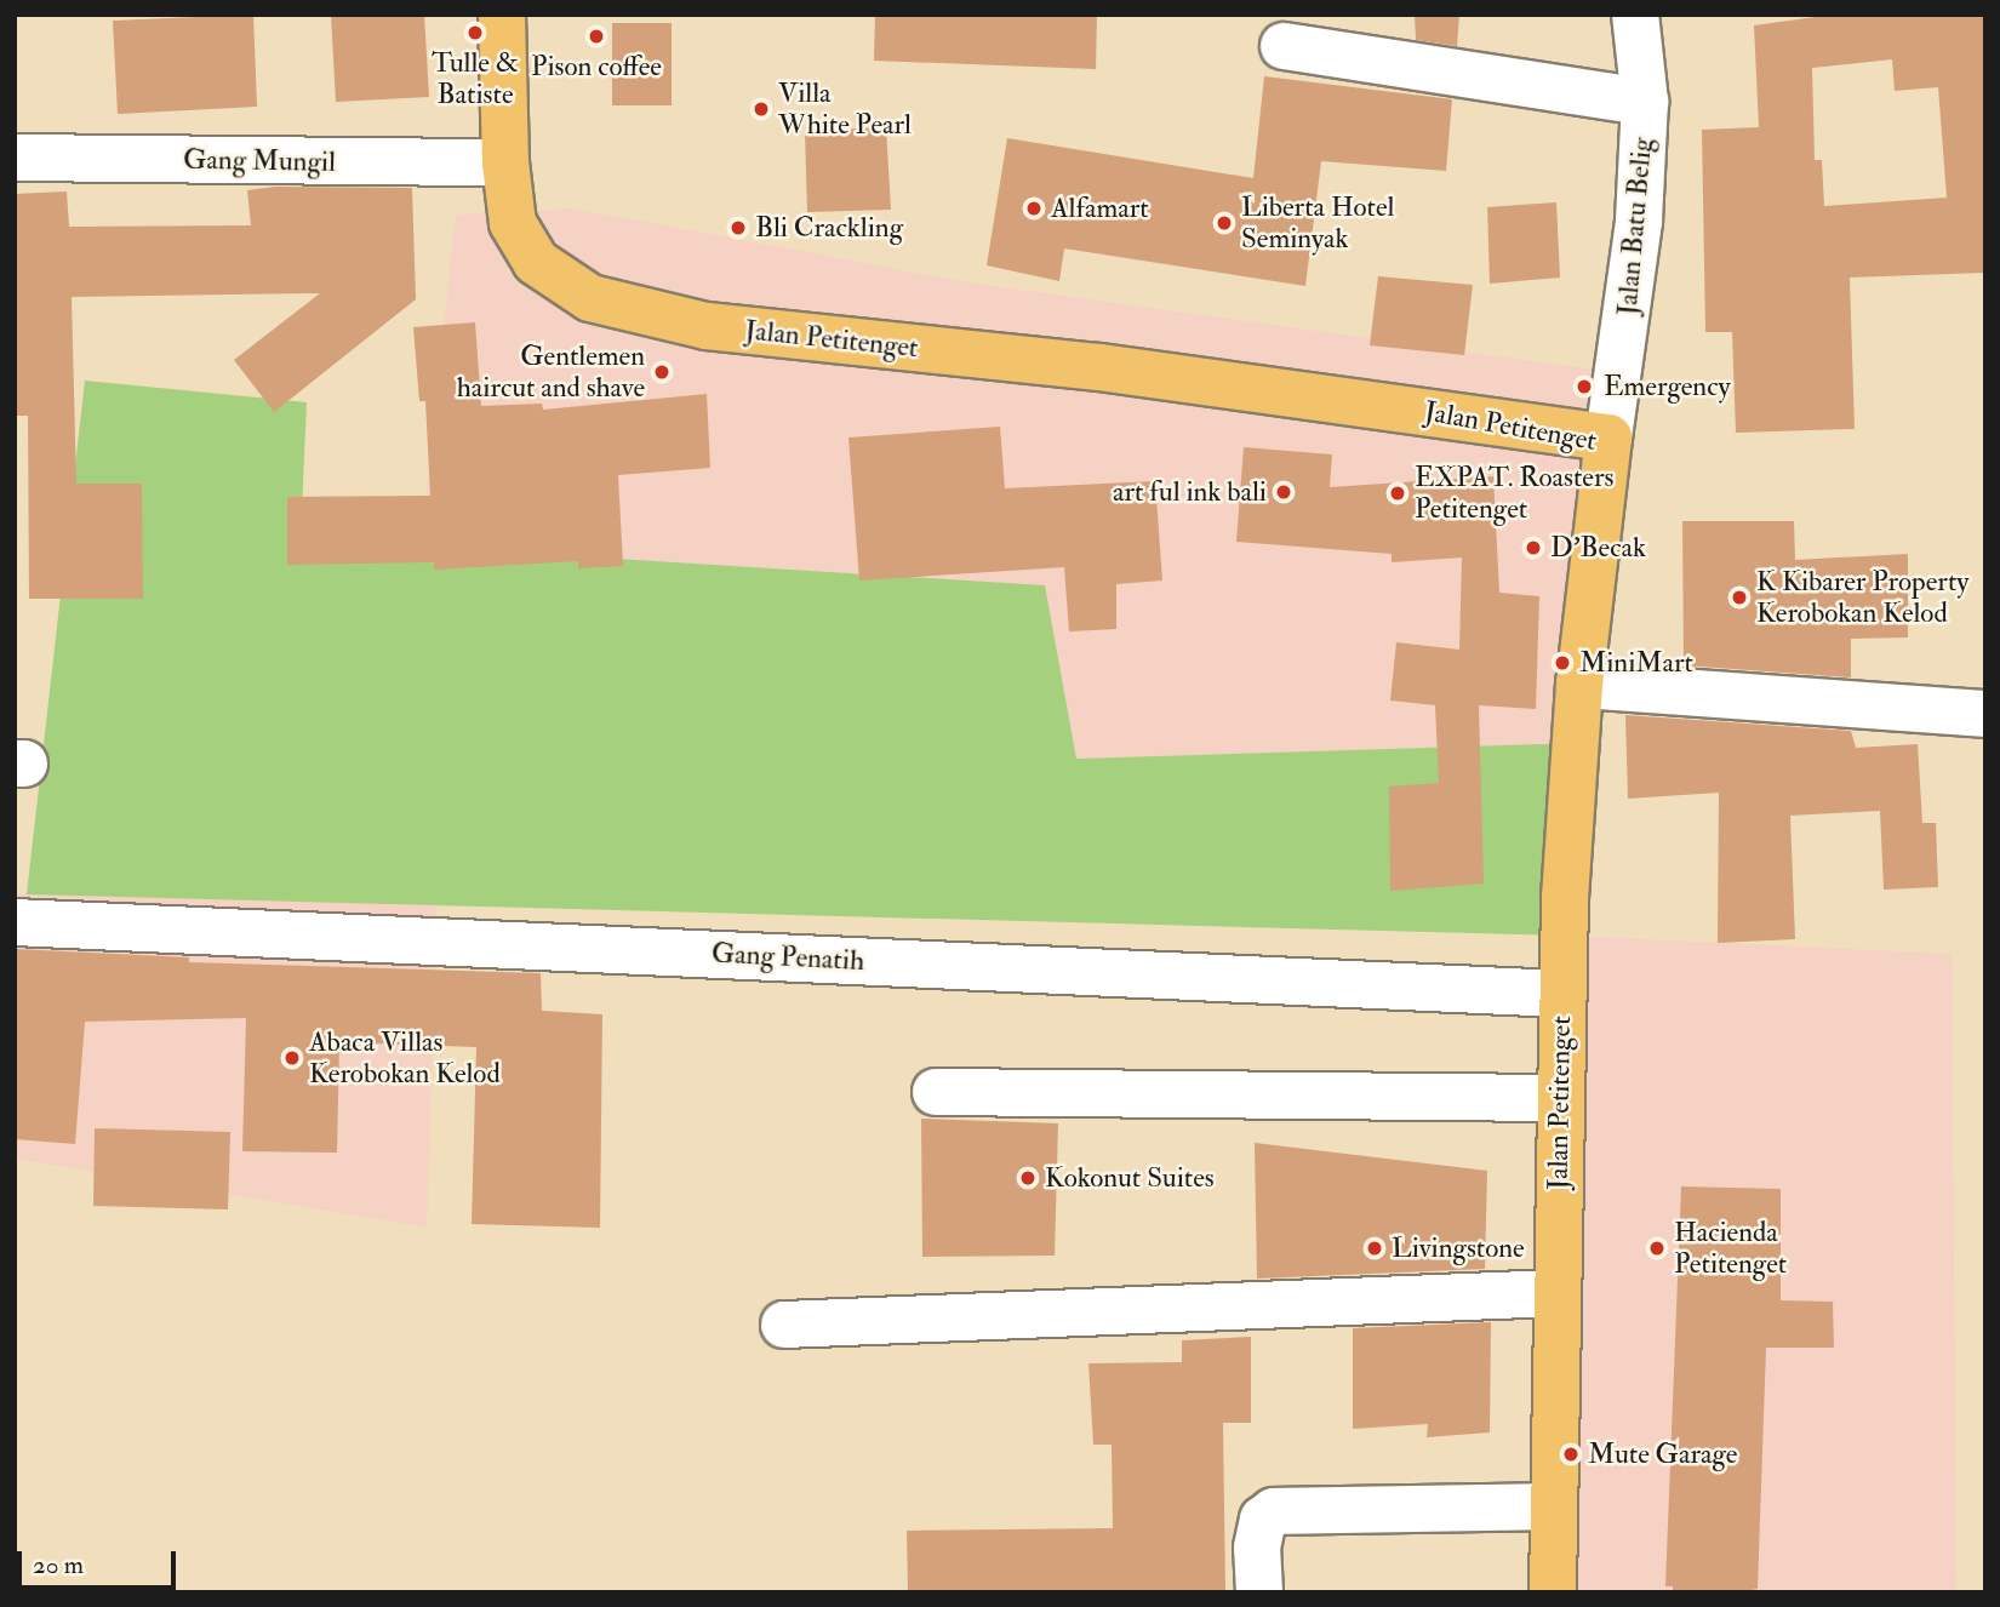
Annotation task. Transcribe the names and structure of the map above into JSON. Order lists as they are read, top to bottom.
{
  "streets": {
    "main road": ["Jalan Petitenget"],
    "street": ["Gang Mungil", "Jalan Batu Belig", "Gang Penatih"]
  },
  "crossings": [
    ["Gang Mungil", "Jalan Petitenget"],
    ["Jalan Batu Belig", "Jalan Petitenget"],
    ["Jalan Petitenget", "Gang Penatih"]
  ],
  "places": [
    "Tulle & Batiste",
    "Pison coffee",
    "Villa White Pearl",
    "Alfamart",
    "Liberta Hotel Seminyak",
    "Bli Crackling",
    "Gentlemen haircut and shave",
    "Emergency",
    "art ful ink bali",
    "EXPAT. Roasters Petitenget",
    "D'Becak",
    "K Kibarer Property Kerobokan Kelod",
    "MiniMart",
    "Abaca Villas Kerobokan Kelod",
    "Kokonut Suites",
    "Livingstone",
    "Hacienda Petitenget",
    "Mute Garage"
  ],
  "scale_bar": "20 m"
}
